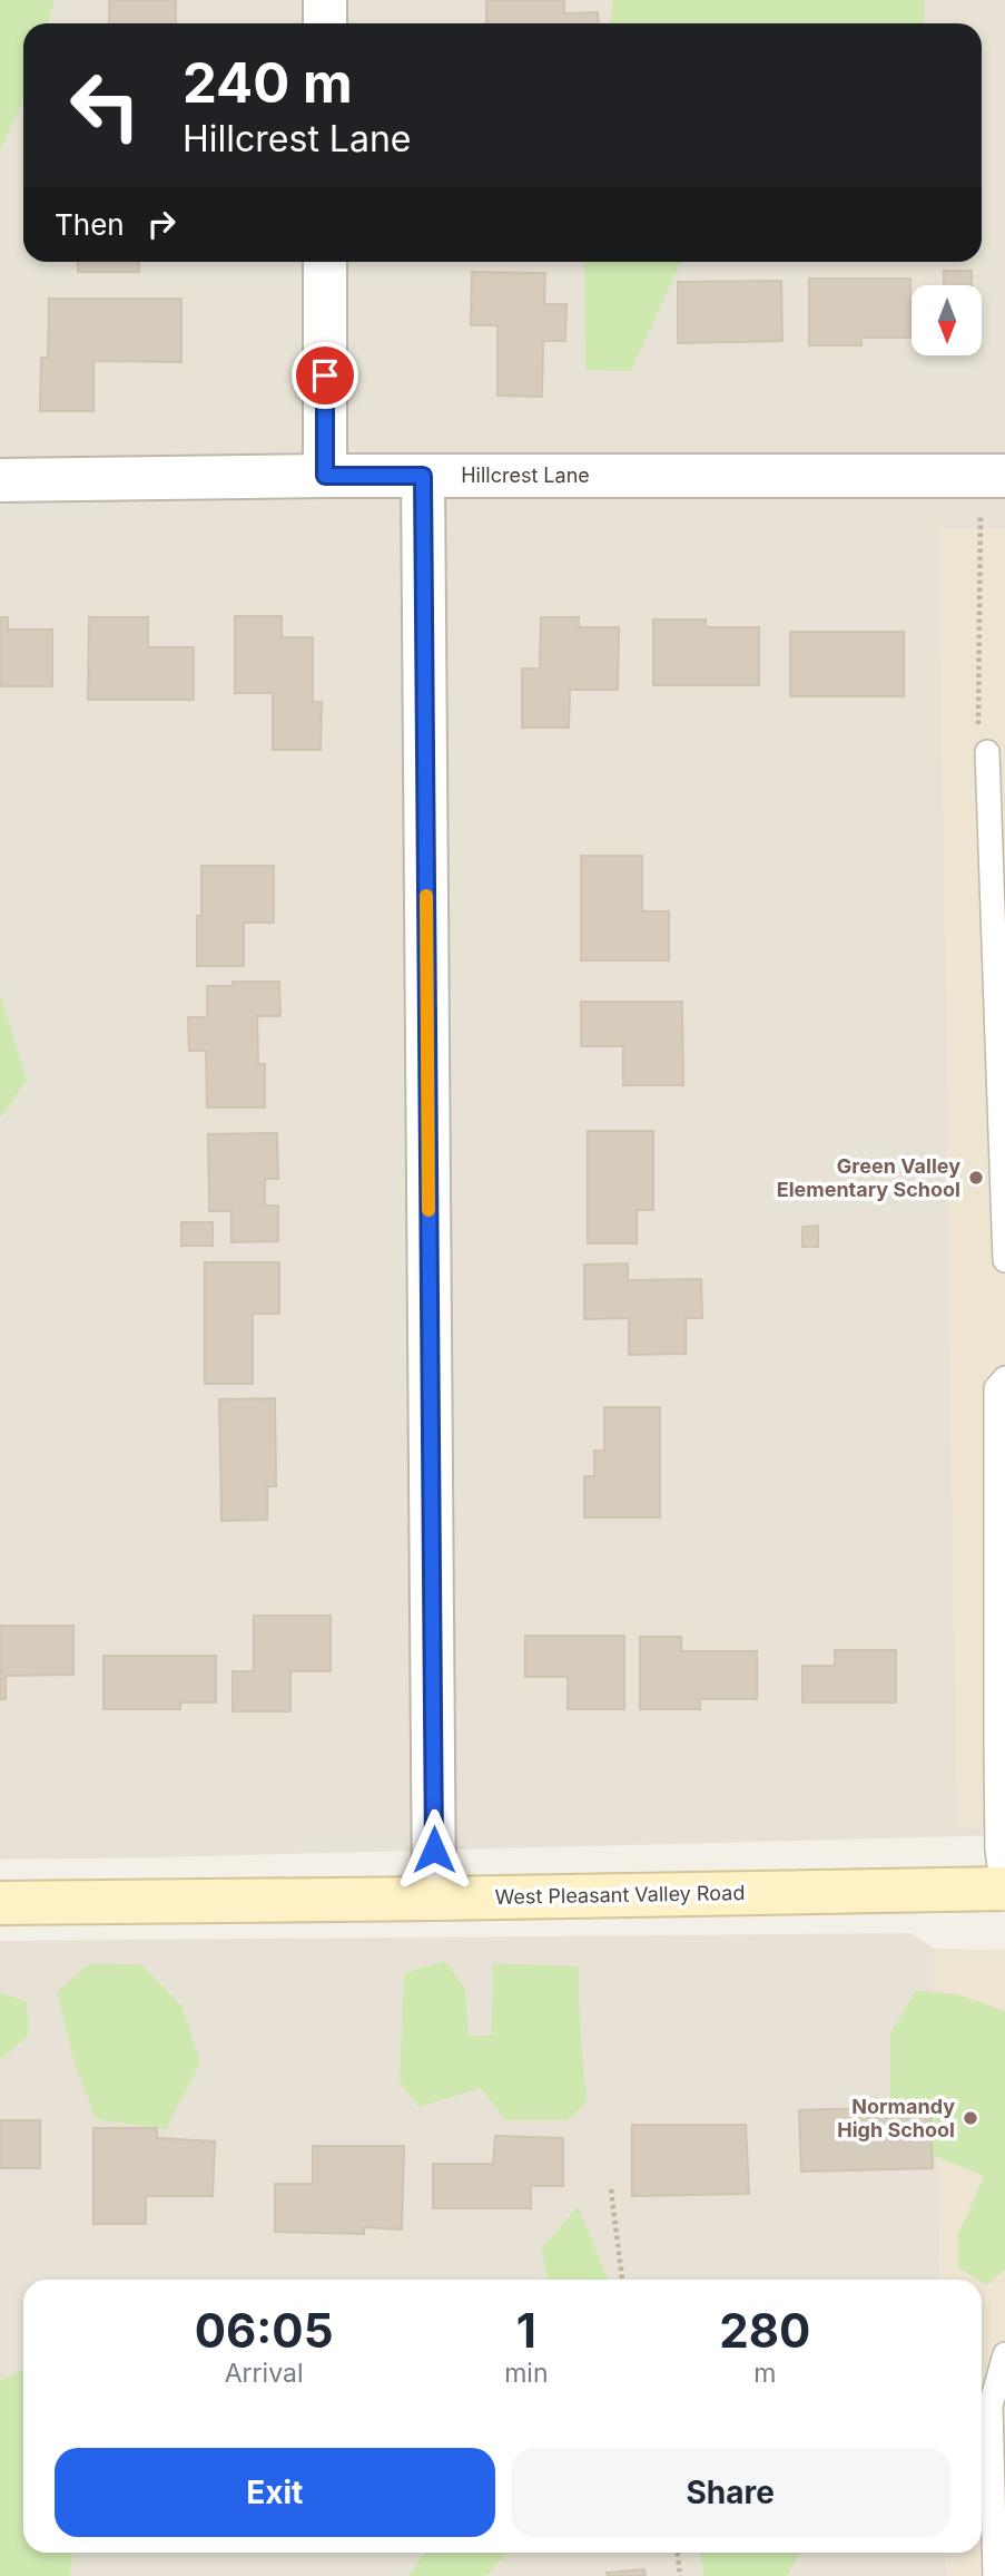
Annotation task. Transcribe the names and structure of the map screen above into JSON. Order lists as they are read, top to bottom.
{
  "streets": {
    "main road": ["West Pleasant Valley Road"],
    "street": ["Hillcrest Lane"]
  },
  "places": ["Green Valley Elementary School", "Normandy High School"],
  "north": "bottom",
  "page": {
    "turn": ["240 m", "Hillcrest Lane"],
    "then": "Then",
    "eta": [
      "06:05",
      "Arrival",
      "1",
      "min",
      "280",
      "m"
    ],
    "buttons": ["Exit", "Share"]
  }
}
